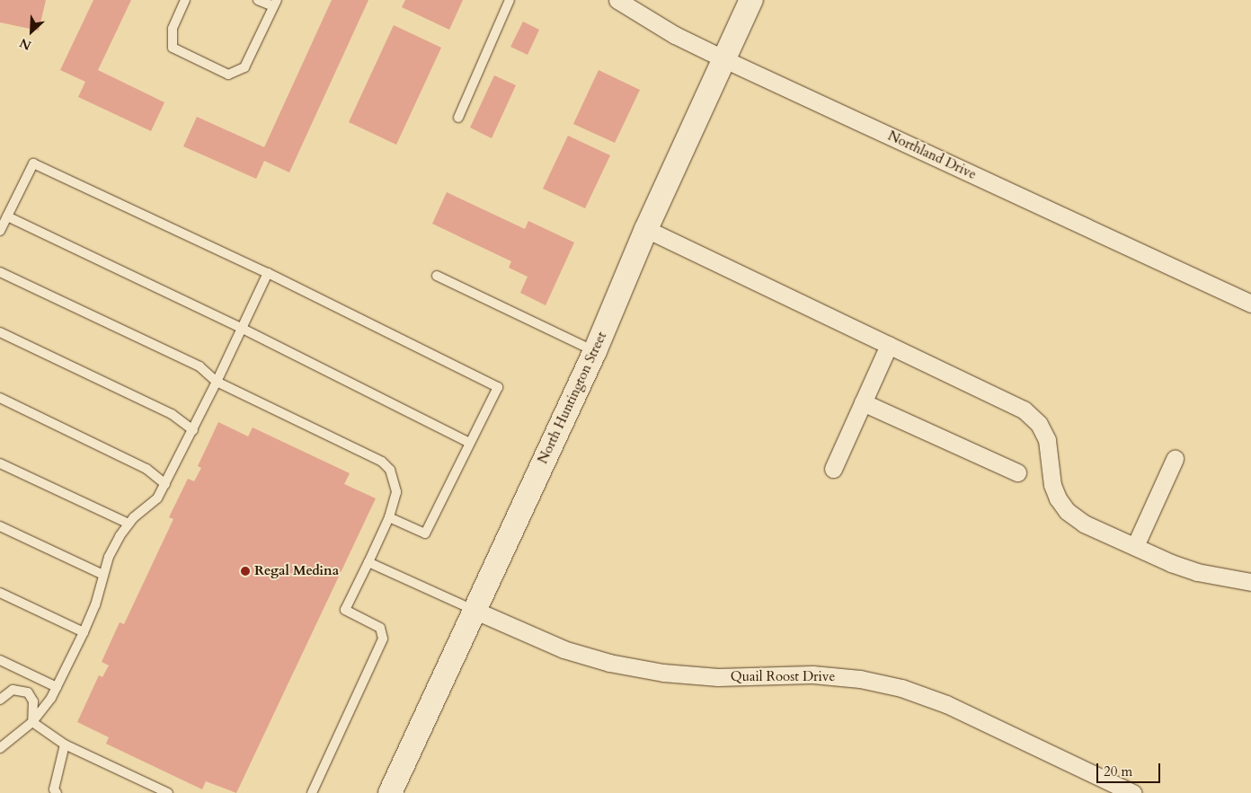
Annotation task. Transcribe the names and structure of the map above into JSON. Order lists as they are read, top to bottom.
{
  "streets": {
    "street": ["Northland Drive", "North Huntington Street", "Quail Roost Drive"]
  },
  "crossings": [
    ["Northland Drive", "North Huntington Street"],
    ["North Huntington Street", "Quail Roost Drive"]
  ],
  "places": ["Regal Medina"],
  "scale_bar": "20 m",
  "north": "bottom left"
}
